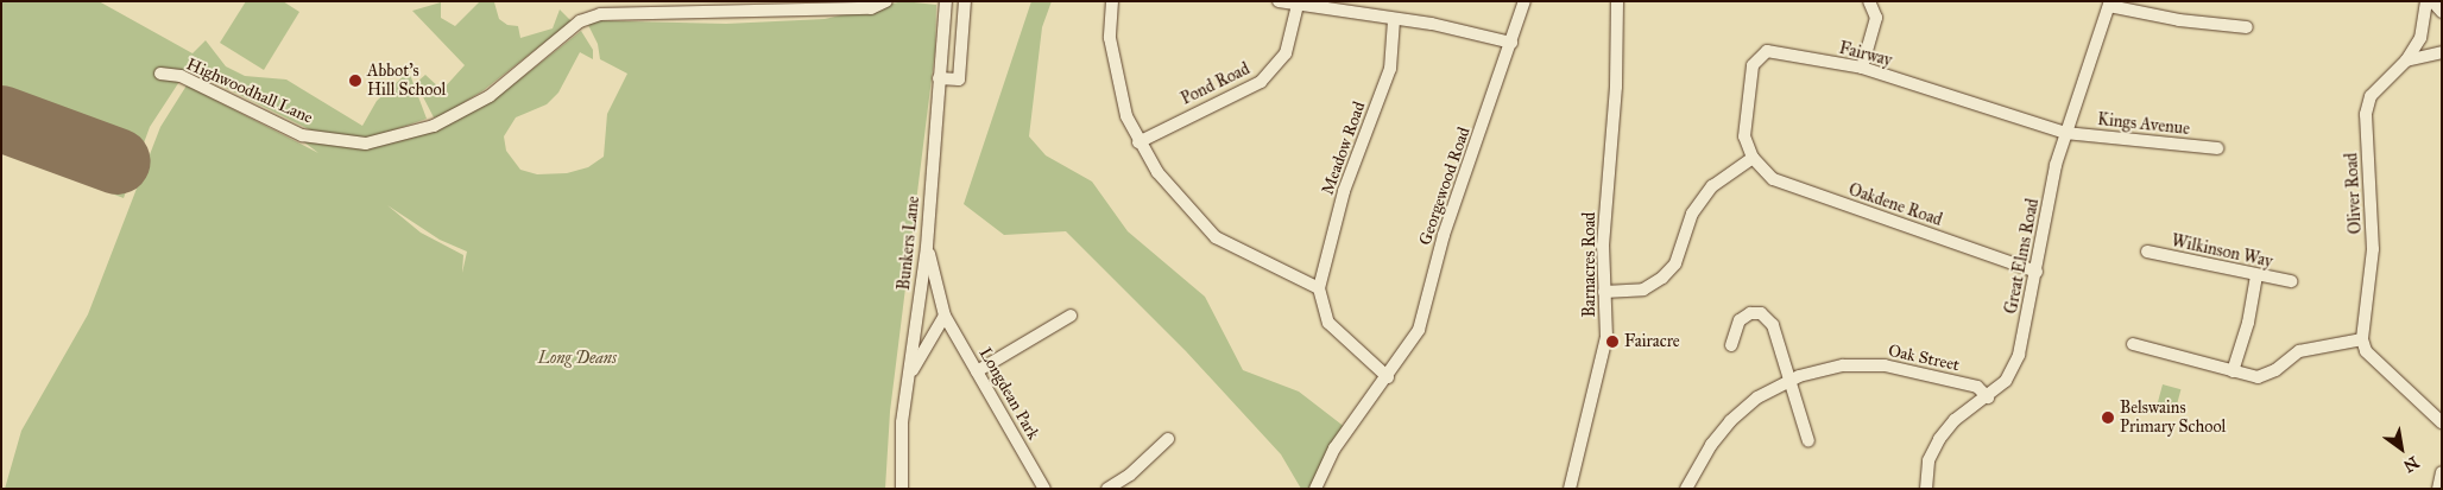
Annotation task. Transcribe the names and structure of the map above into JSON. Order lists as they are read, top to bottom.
{
  "streets": {
    "street": [
      "Fairway",
      "Pond Road",
      "Highwoodhall Lane",
      "Kings Avenue",
      "Meadow Road",
      "Georgewood Road",
      "Oliver Road",
      "Oakdene Road",
      "Bunkers Lane",
      "Wilkinson Way",
      "Great Elms Road",
      "Barnacres Road",
      "Oak Street",
      "Longdean Park"
    ]
  },
  "crossings": [
    ["Fairway", "Kings Avenue"],
    ["Fairway", "Oakdene Road"],
    ["Fairway", "Great Elms Road"],
    ["Kings Avenue", "Great Elms Road"],
    ["Oakdene Road", "Great Elms Road"],
    ["Bunkers Lane", "Longdean Park"],
    ["Great Elms Road", "Oak Street"]
  ],
  "parks": ["Long Deans"],
  "places": ["Abbot's Hill School", "Fairacre", "Belswains Primary School"],
  "north": "bottom right"
}
